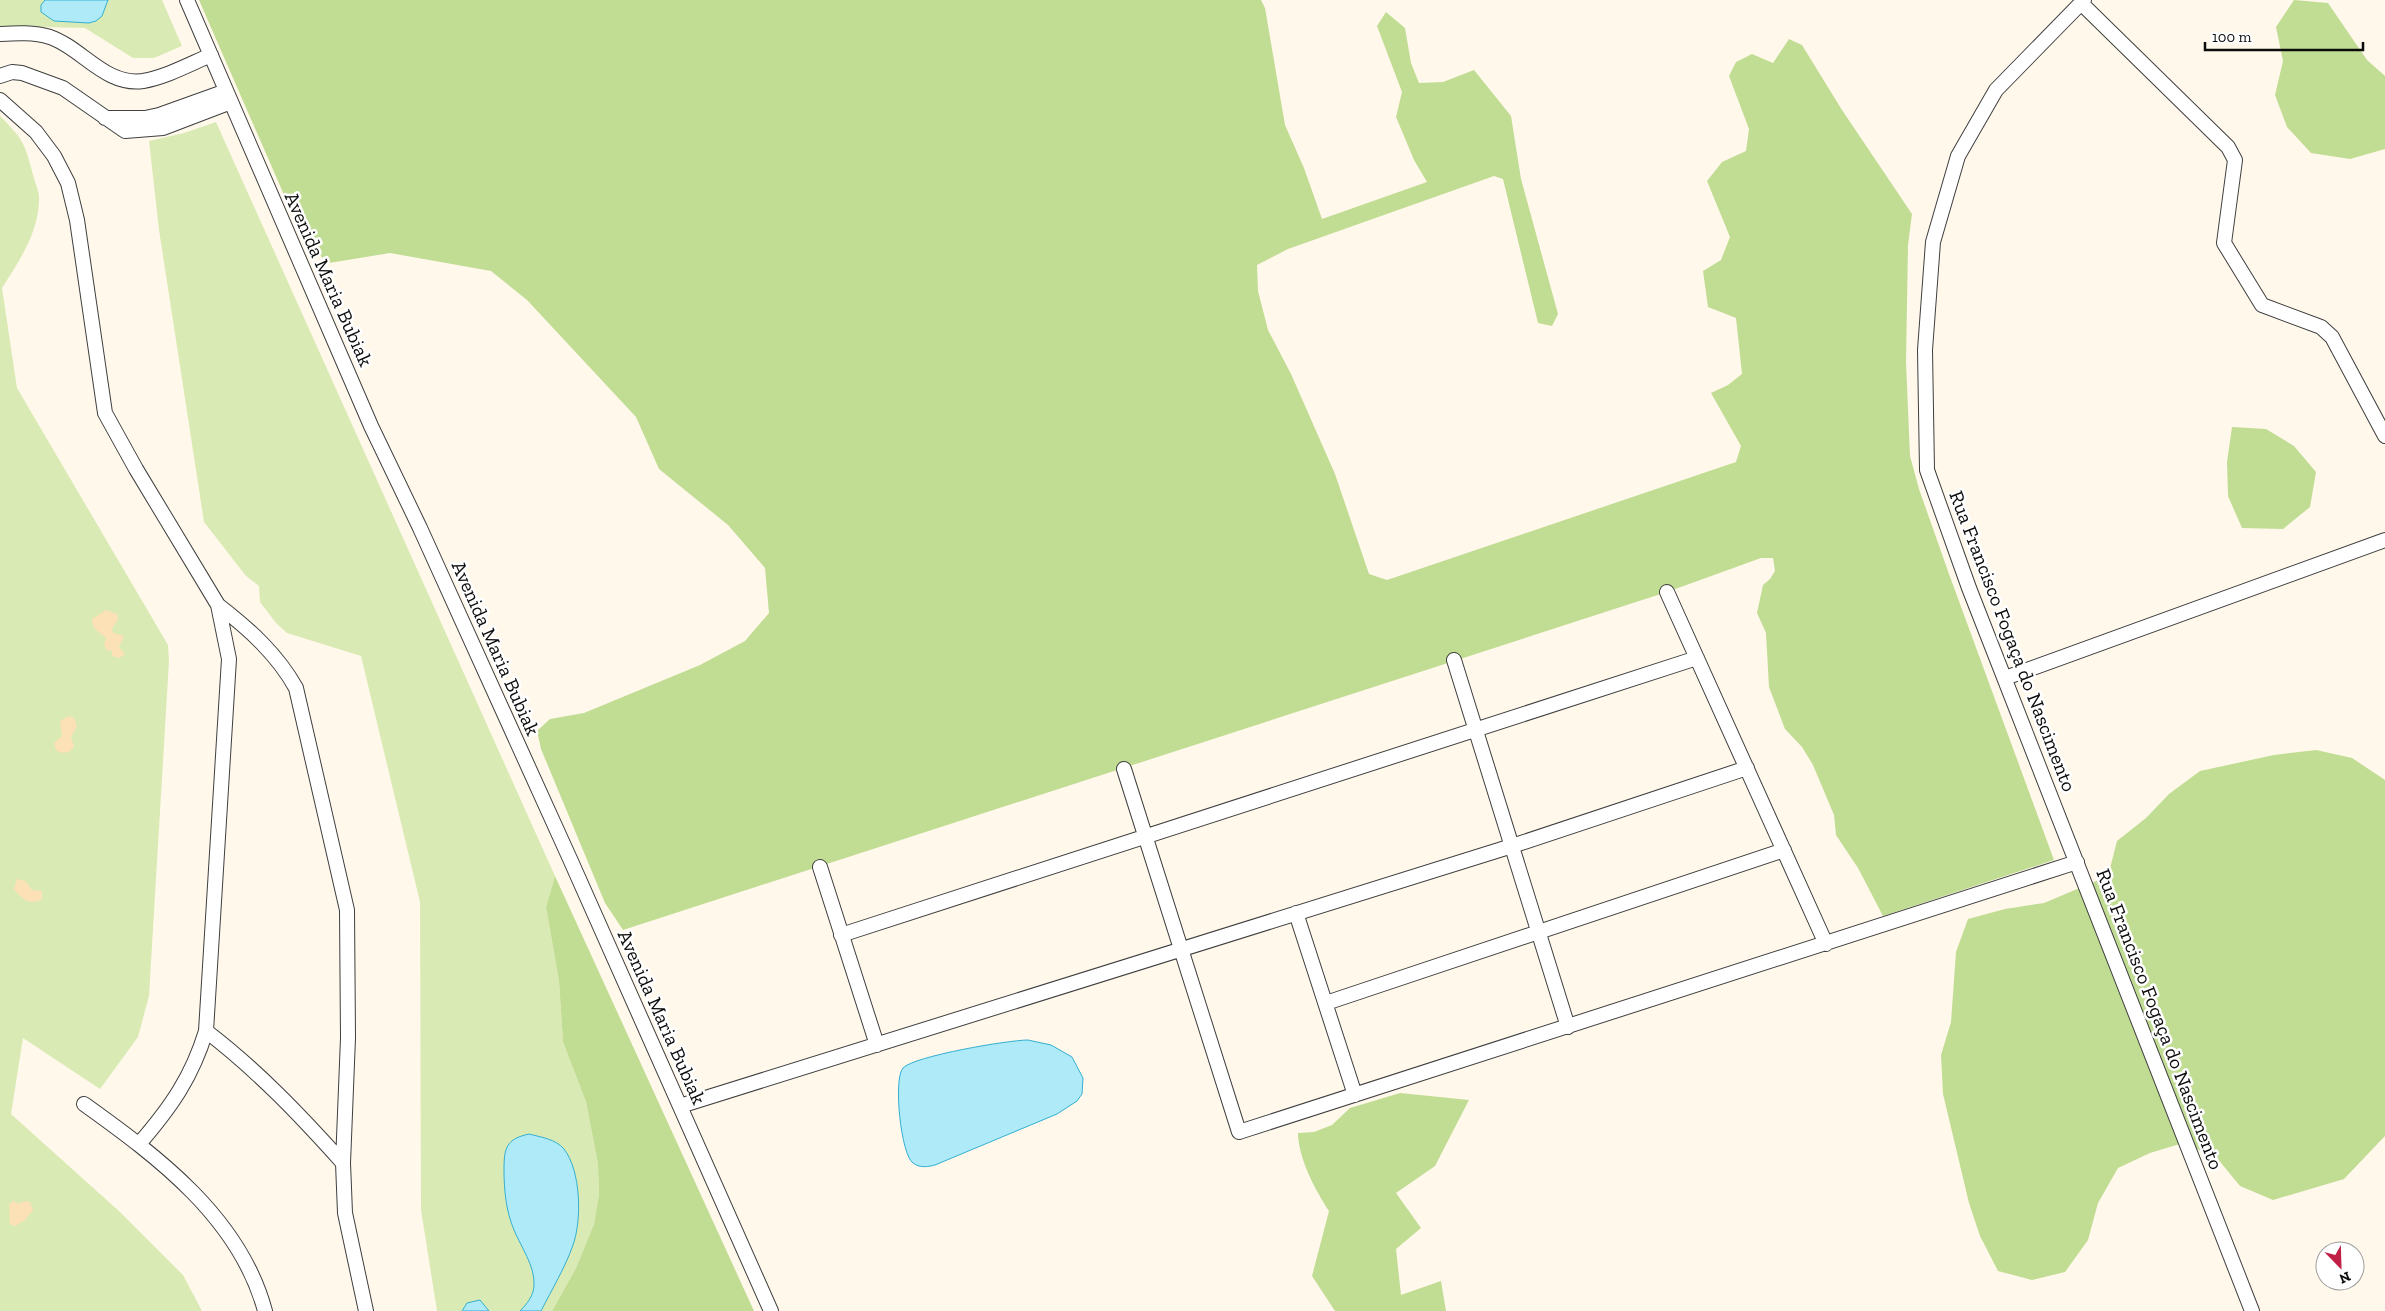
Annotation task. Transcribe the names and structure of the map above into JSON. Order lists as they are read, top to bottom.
{
  "streets": {
    "street": ["Avenida Maria Bubiak", "Rua Francisco Fogaça do Nascimento"]
  },
  "scale_bar": "100 m",
  "north": "bottom right"
}
